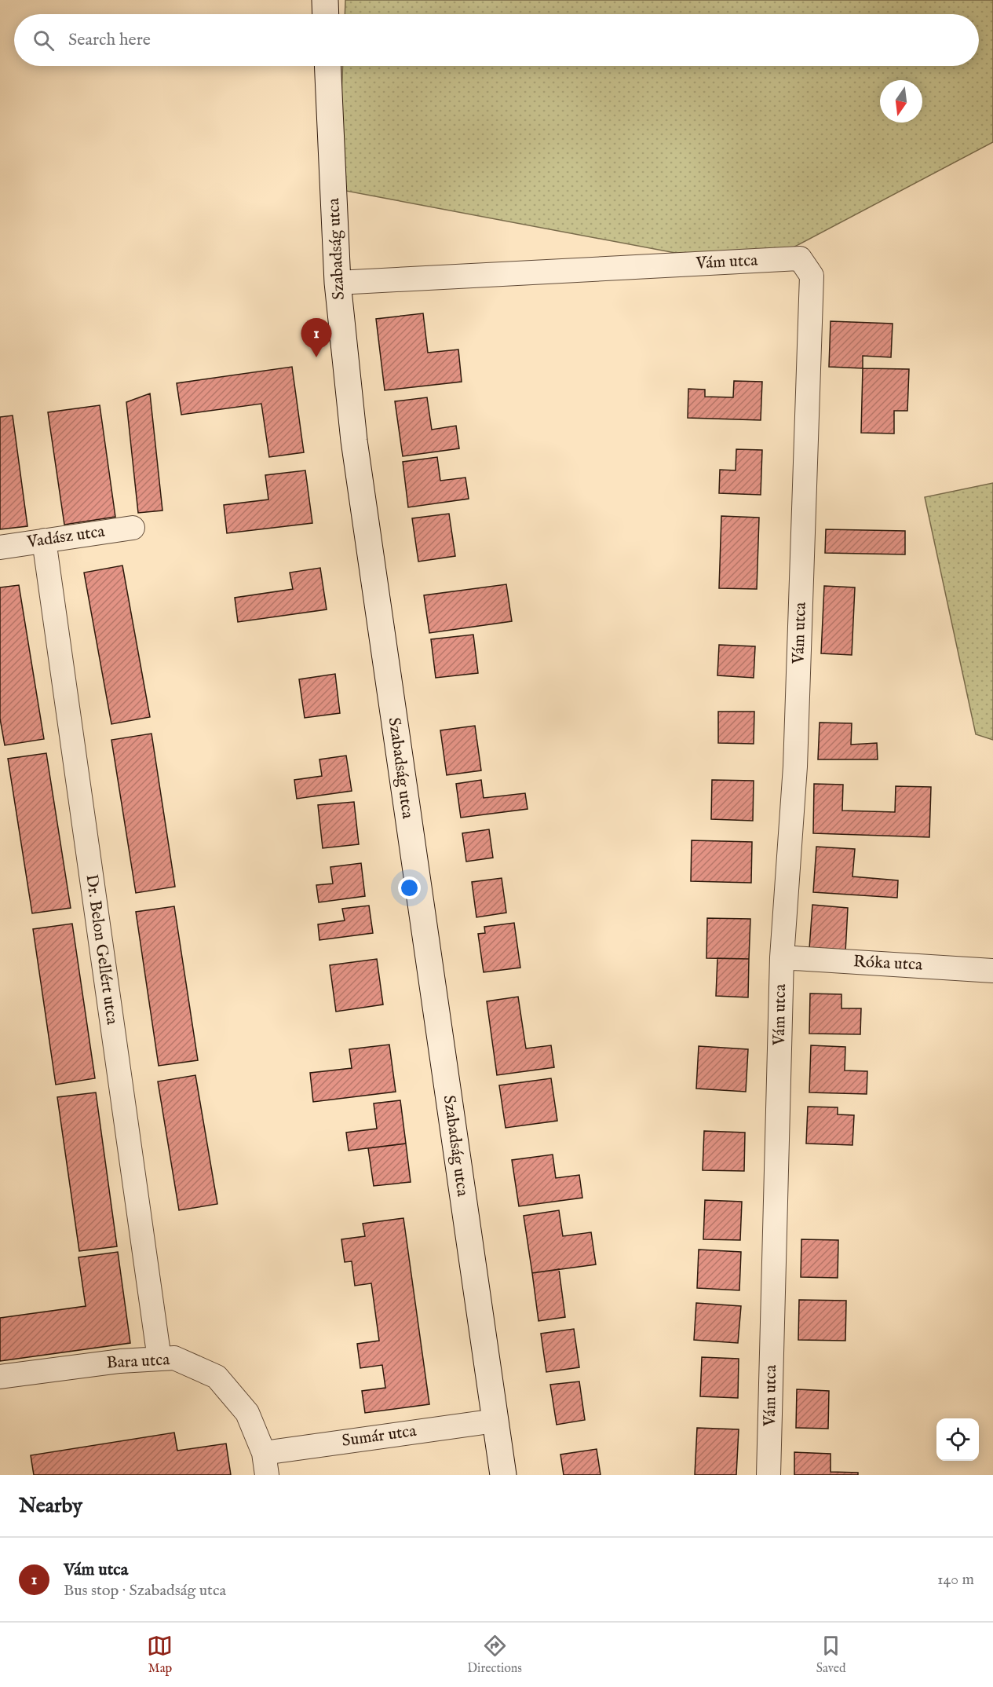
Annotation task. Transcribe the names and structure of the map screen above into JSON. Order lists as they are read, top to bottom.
{
  "streets": {
    "main road": ["Szabadság utca"],
    "street": [
      "Vám utca",
      "Vadász utca",
      "Dr. Belon Gellért utca",
      "Róka utca",
      "Bara utca",
      "Sumár utca"
    ]
  },
  "crossings": [
    ["Szabadság utca", "Vám utca"],
    ["Szabadság utca", "Sumár utca"],
    ["Vám utca", "Róka utca"],
    ["Vadász utca", "Dr. Belon Gellért utca"],
    ["Dr. Belon Gellért utca", "Bara utca"],
    ["Bara utca", "Sumár utca"]
  ],
  "north": "bottom",
  "page": {
    "search": "Search here",
    "pins": "1",
    "heading": "Nearby",
    "list": [
      {
        "mark": "1",
        "name": "Vám utca",
        "note": "Bus stop · Szabadság utca",
        "value": "140 m"
      }
    ],
    "nav": ["Map", "Directions", "Saved"]
  }
}
